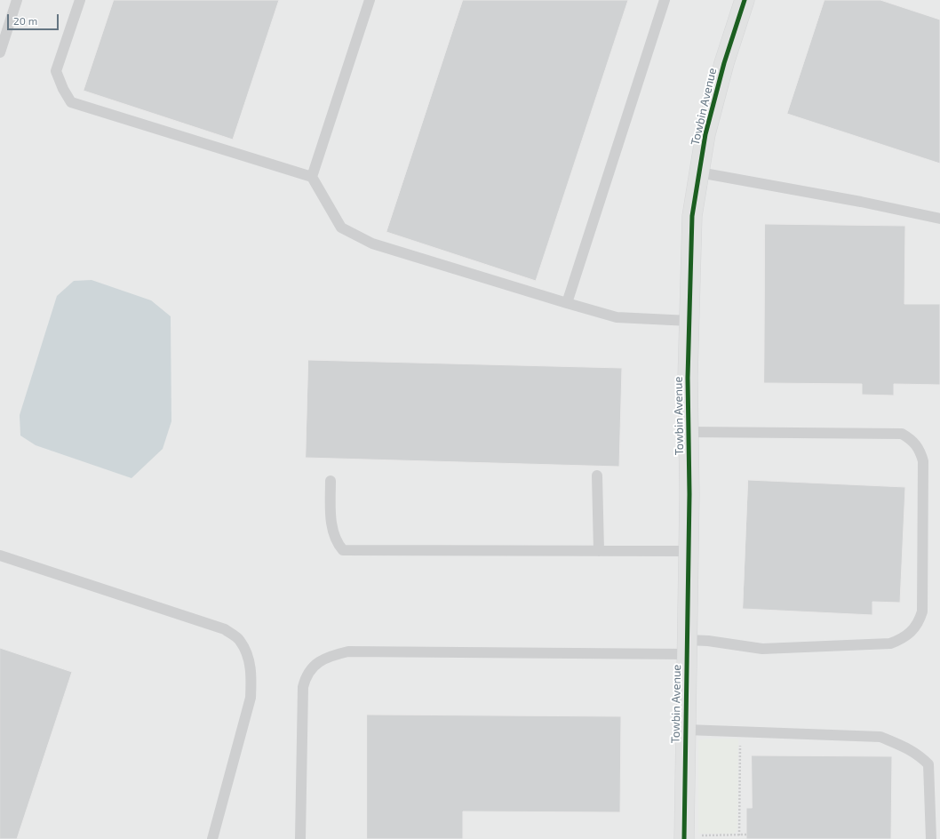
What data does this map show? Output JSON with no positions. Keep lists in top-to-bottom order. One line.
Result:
{"streets":{"street":["Towbin Avenue"]},"scale_bar":"20 m"}
